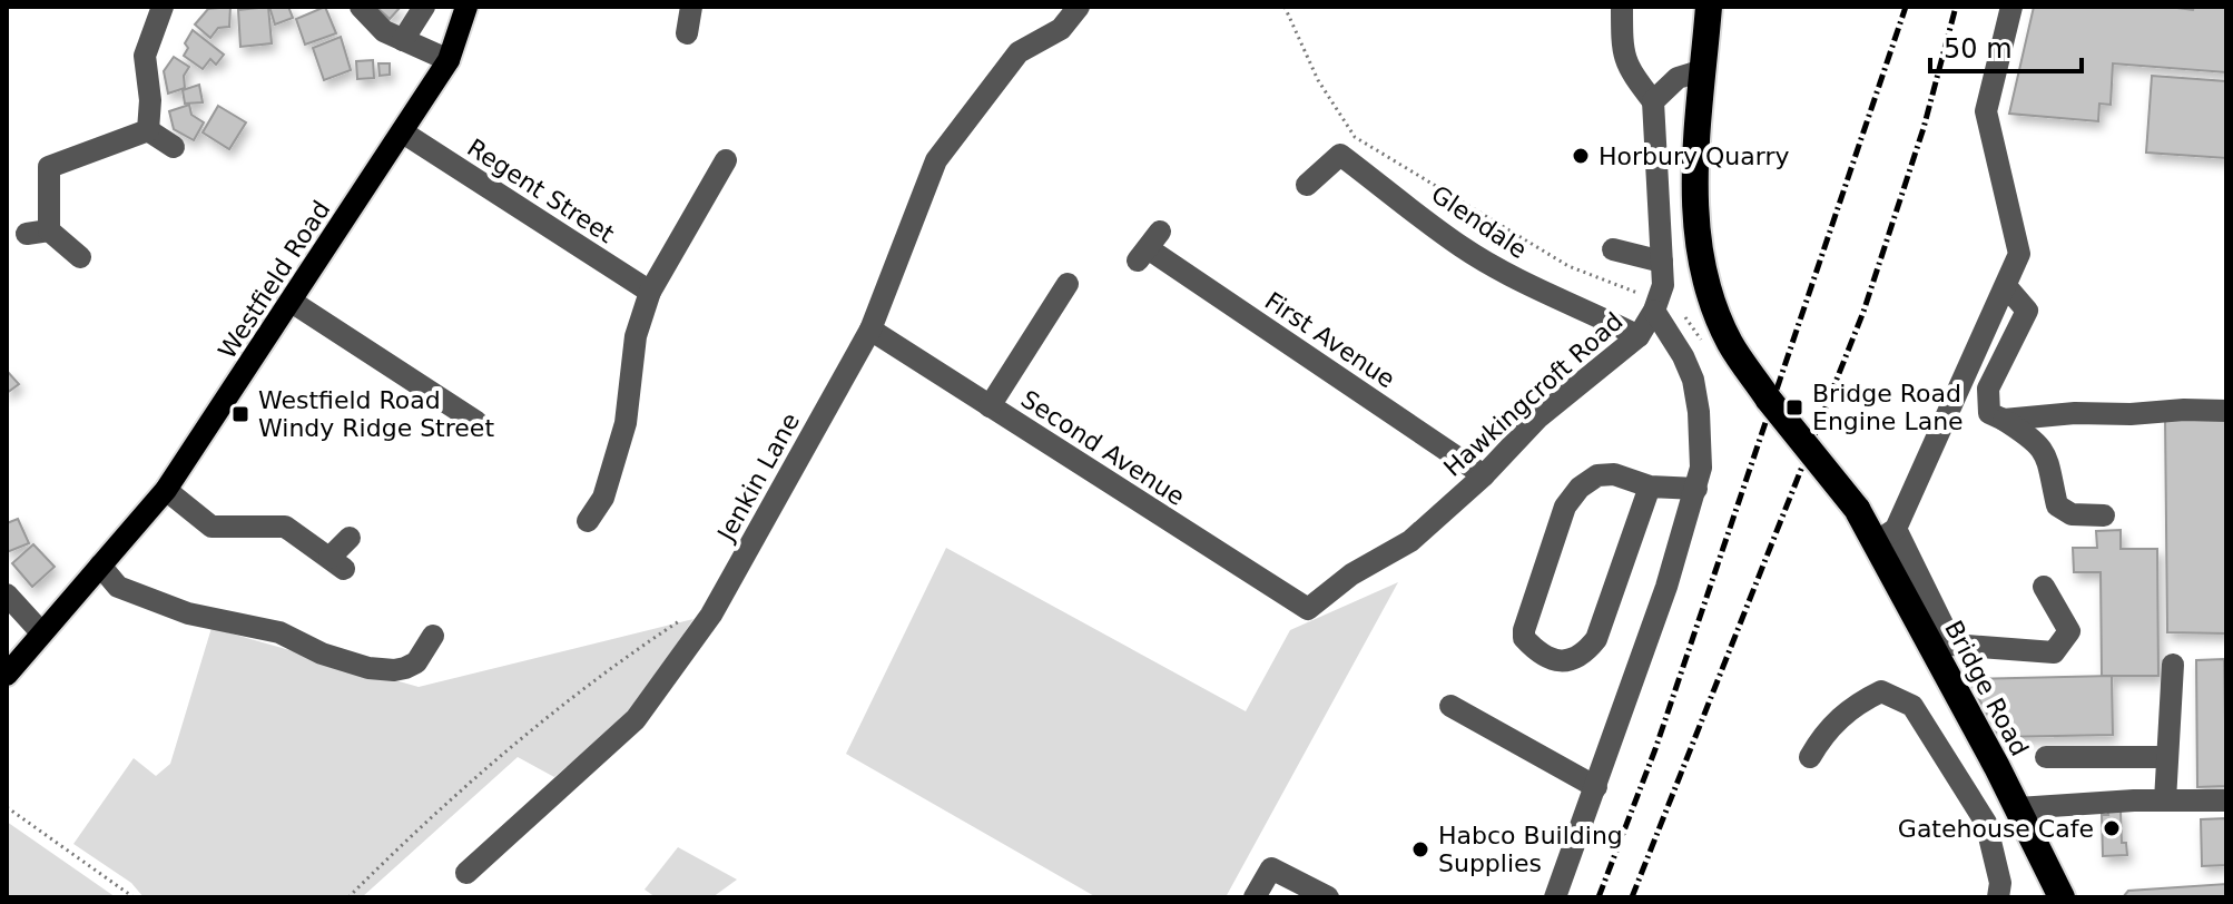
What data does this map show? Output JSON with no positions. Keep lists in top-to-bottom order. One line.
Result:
{"streets":{"highway":["Bridge Road"],"main road":["Westfield Road"],"street":["Regent Street","Glendale","First Avenue","Hawkingcroft Road","Second Avenue","Jenkin Lane"]},"crossings":[["Regent Street","Westfield Road"],["Glendale","Hawkingcroft Road"],["First Avenue","Hawkingcroft Road"],["Hawkingcroft Road","Second Avenue"],["Second Avenue","Jenkin Lane"]],"places":{"other":["Horbury Quarry","Gatehouse Cafe","Habco Building Supplies"],"transit":["Bridge Road Engine Lane","Westfield Road Windy Ridge Street"]},"scale_bar":"50 m"}
